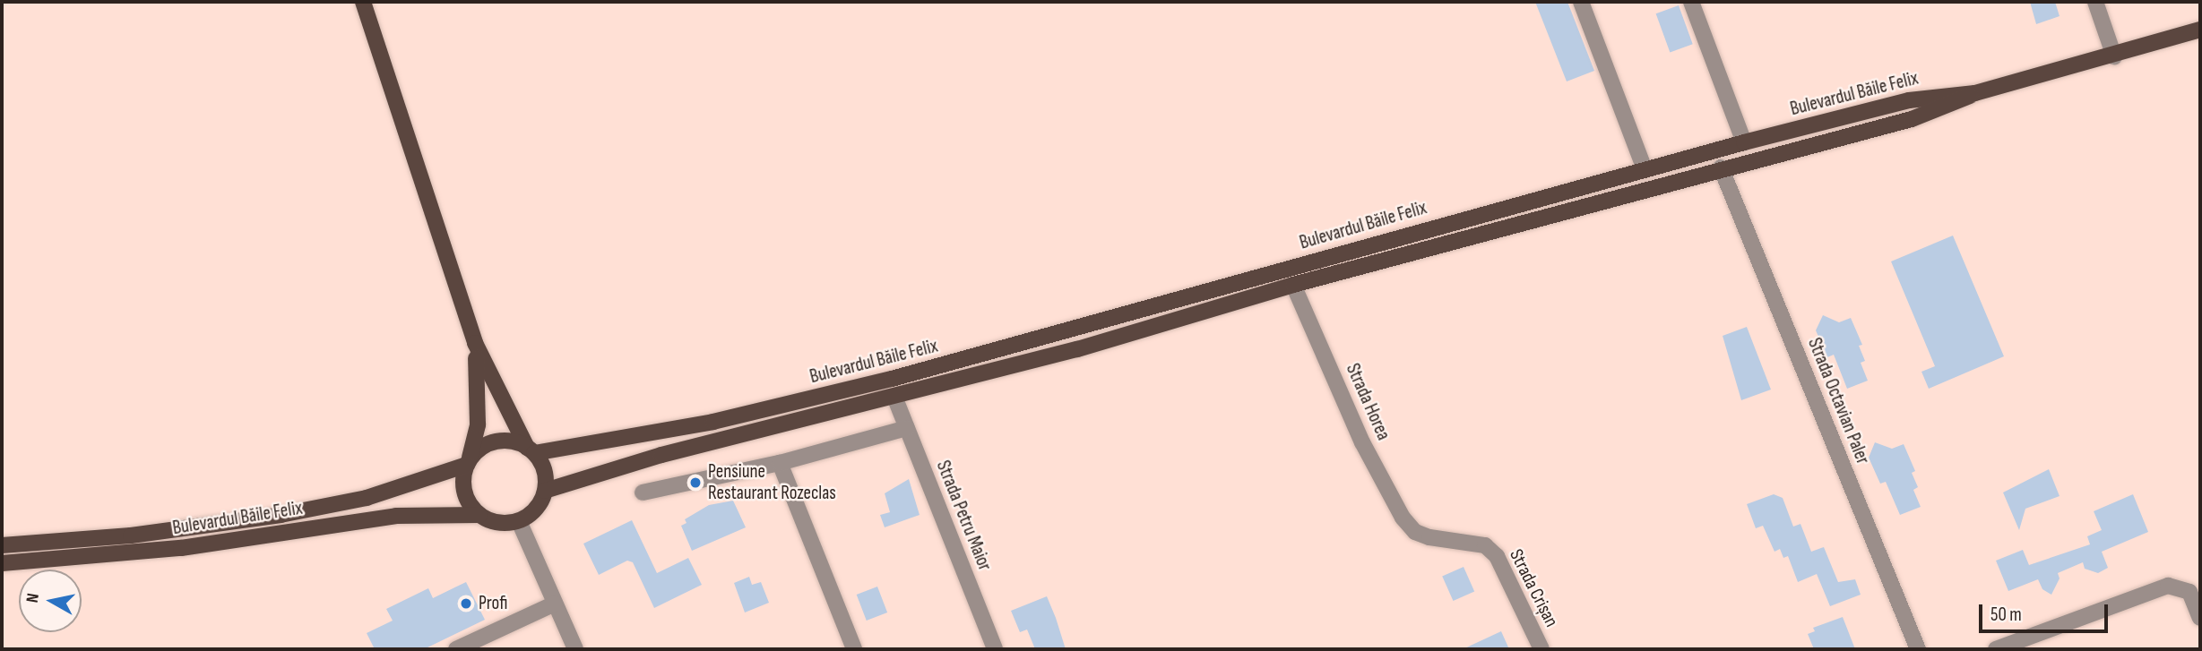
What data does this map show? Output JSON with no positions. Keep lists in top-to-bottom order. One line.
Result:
{"streets":{"main road":["Bulevardul Băile Felix"],"street":["Strada Octavian Paler","Strada Horea","Strada Petru Maior","Strada Crișan"]},"crossings":[["Bulevardul Băile Felix","Strada Octavian Paler"],["Bulevardul Băile Felix","Strada Horea"],["Bulevardul Băile Felix","Strada Petru Maior"],["Strada Horea","Strada Crișan"]],"places":["Pensiune Restaurant Rozeclas","Profi"],"scale_bar":"50 m","north":"left"}
